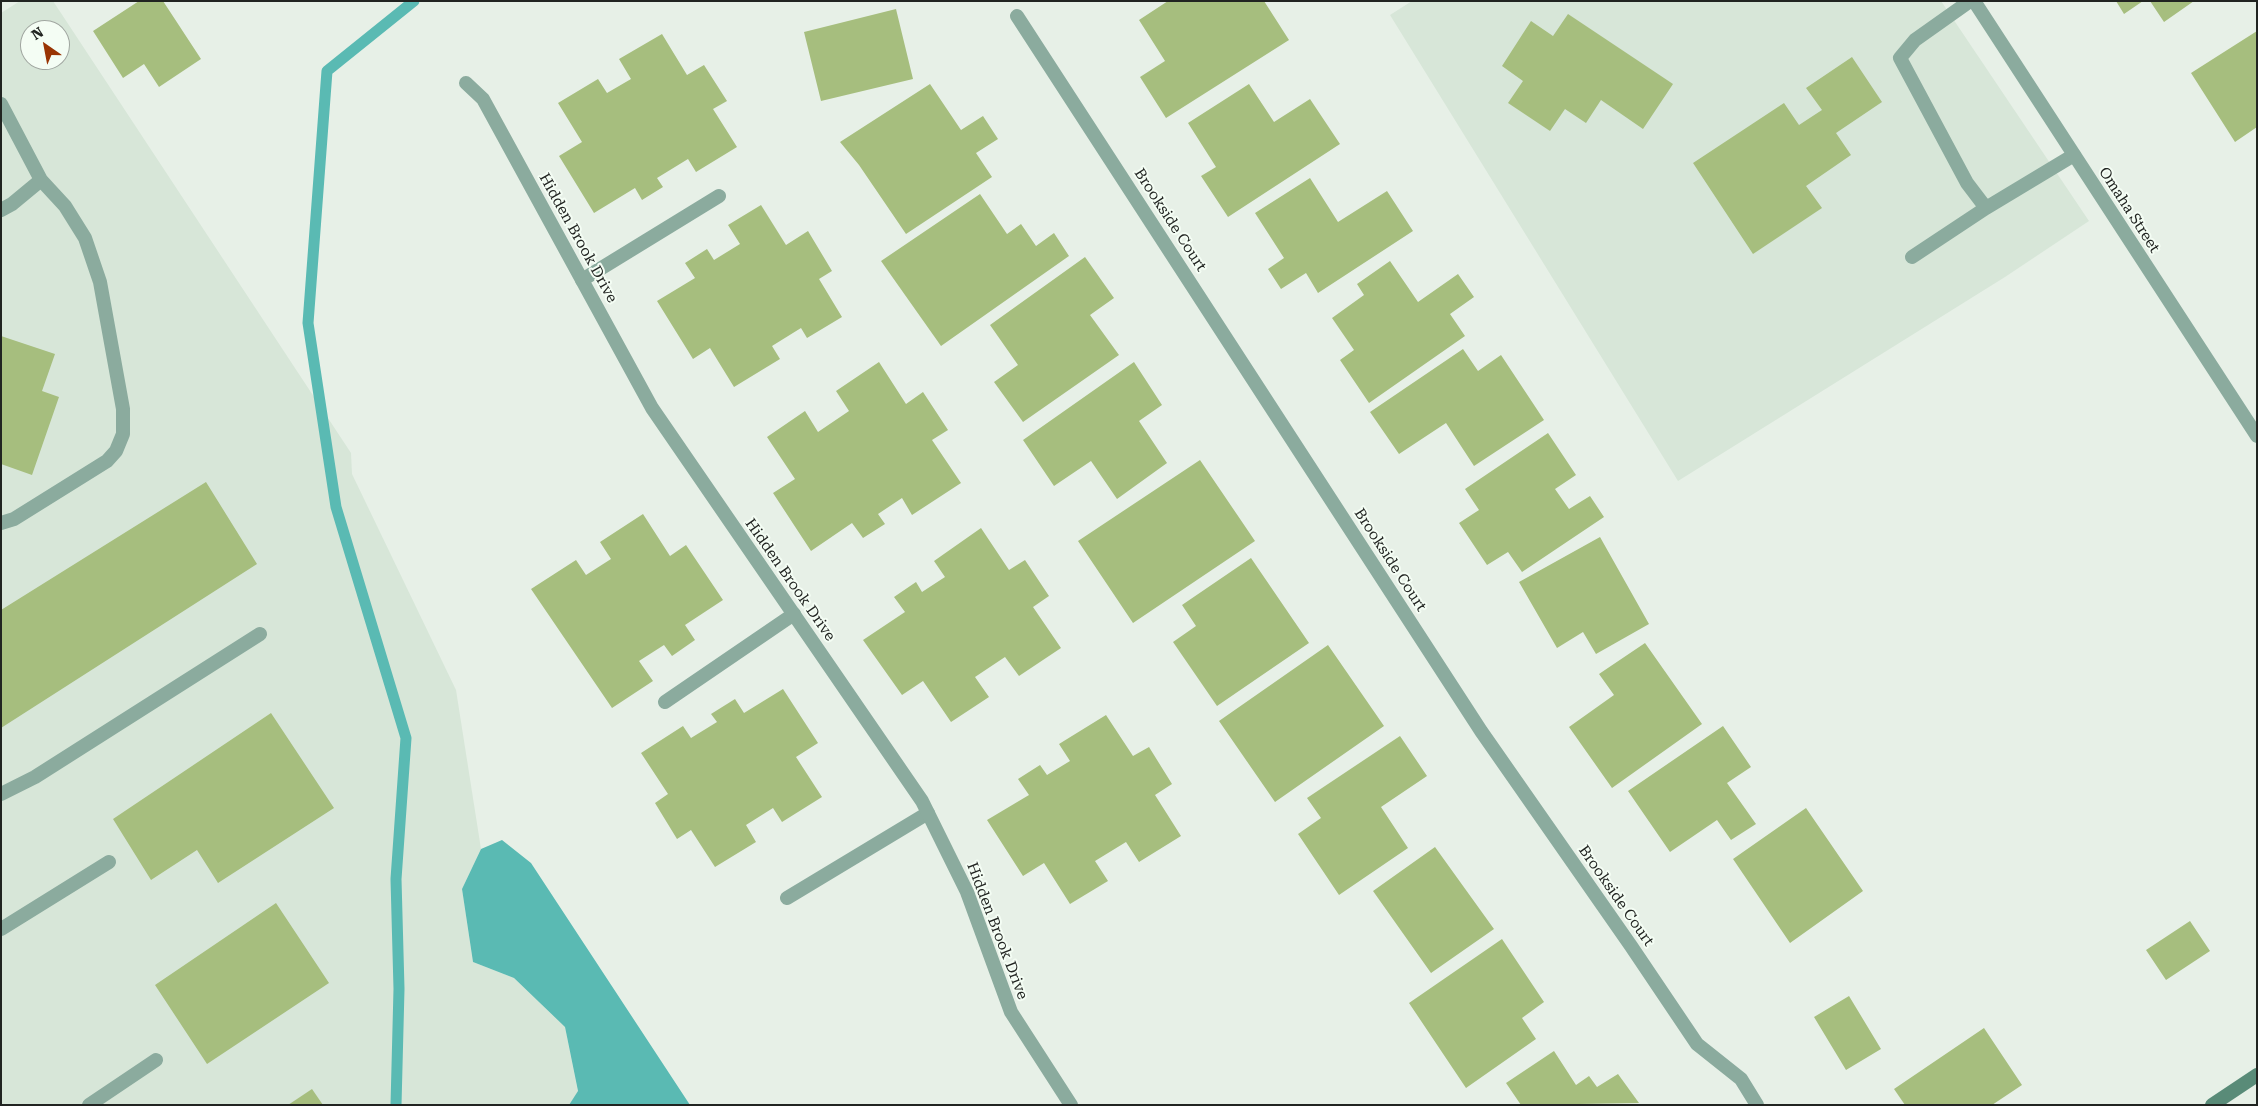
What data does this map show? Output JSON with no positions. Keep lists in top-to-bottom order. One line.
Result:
{"streets":{"street":["Omaha Street","Brookside Court","Hidden Brook Drive"]},"north":"top left"}
